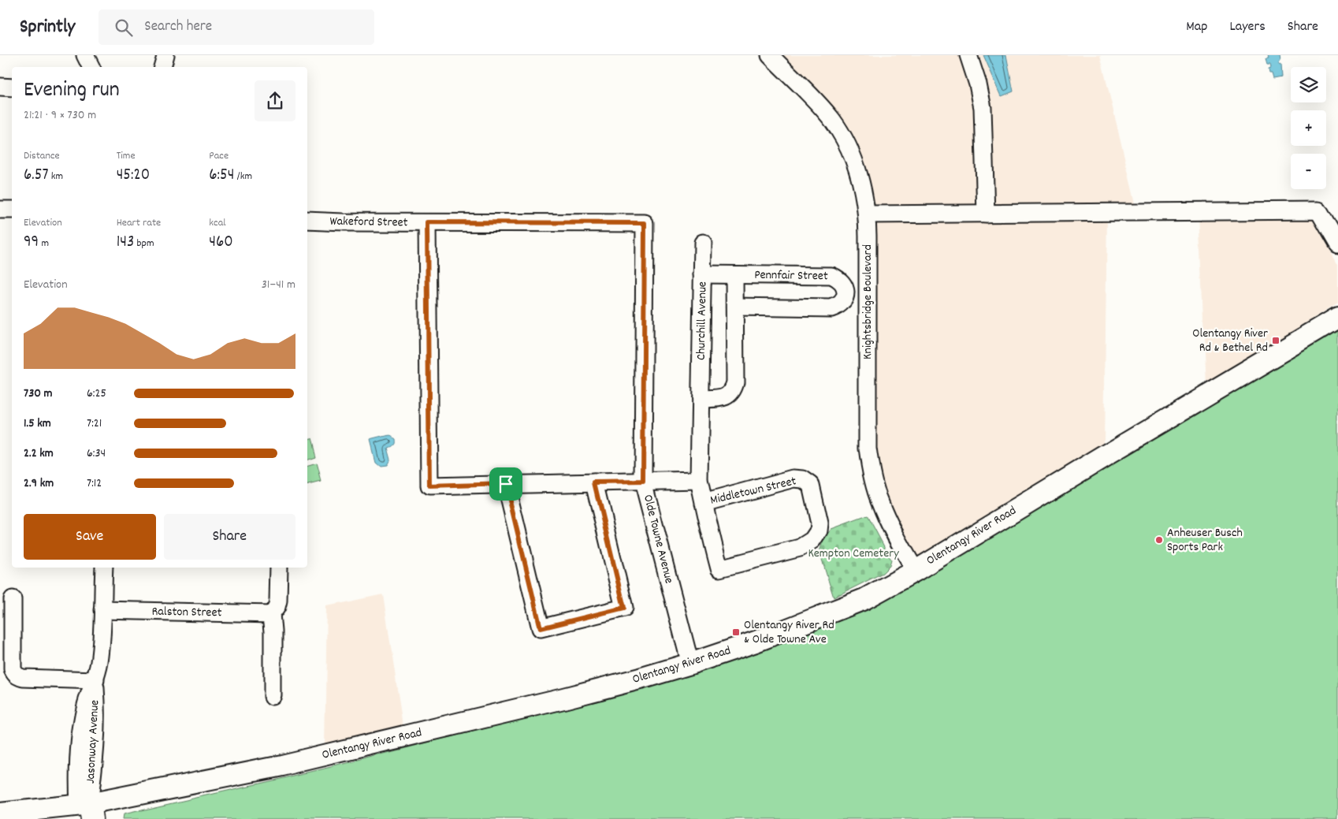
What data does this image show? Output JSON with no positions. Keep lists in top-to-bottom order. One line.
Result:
{"streets":{"main road":["Olentangy River Road"],"street":["Wakeford Street","Pennfair Street","Knightsbridge Boulevard","Churchill Avenue","Middletown Street","Olde Towne Avenue","Ralston Street","Jasonway Avenue"]},"crossings":[["Wakeford Street","Olde Towne Avenue"],["Pennfair Street","Churchill Avenue"],["Knightsbridge Boulevard","Olentangy River Road"],["Churchill Avenue","Middletown Street"],["Olentangy River Road","Olde Towne Avenue"],["Olentangy River Road","Jasonway Avenue"],["Ralston Street","Jasonway Avenue"]],"parks":["Kempton Cemetery"],"places":{"transit":["Olentangy River Rd & Bethel Rd","Olentangy River Rd & Olde Towne Ave"],"other":["Anheuser Busch Sports Park"]},"page":{"header":"Sprintly","search":"Search here","nav":["Map","Layers","Share"],"map_buttons":["+","−"],"heading":["Evening run","21:21 · 9 × 730 m"],"stats":[["Distance","6.57 km"],["Time","45:20"],["Pace","6:54 /km"],["Elevation","99 m"],["Heart rate","143 bpm"],["kcal","460"]],"chart":["Elevation","31–41 m"],"list":[{"name":"730 m","note":"6:25"},{"name":"1.5 km","note":"7:21"},{"name":"2.2 km","note":"6:34"},{"name":"2.9 km","note":"7:12"}],"buttons":["Save","Share"]}}
